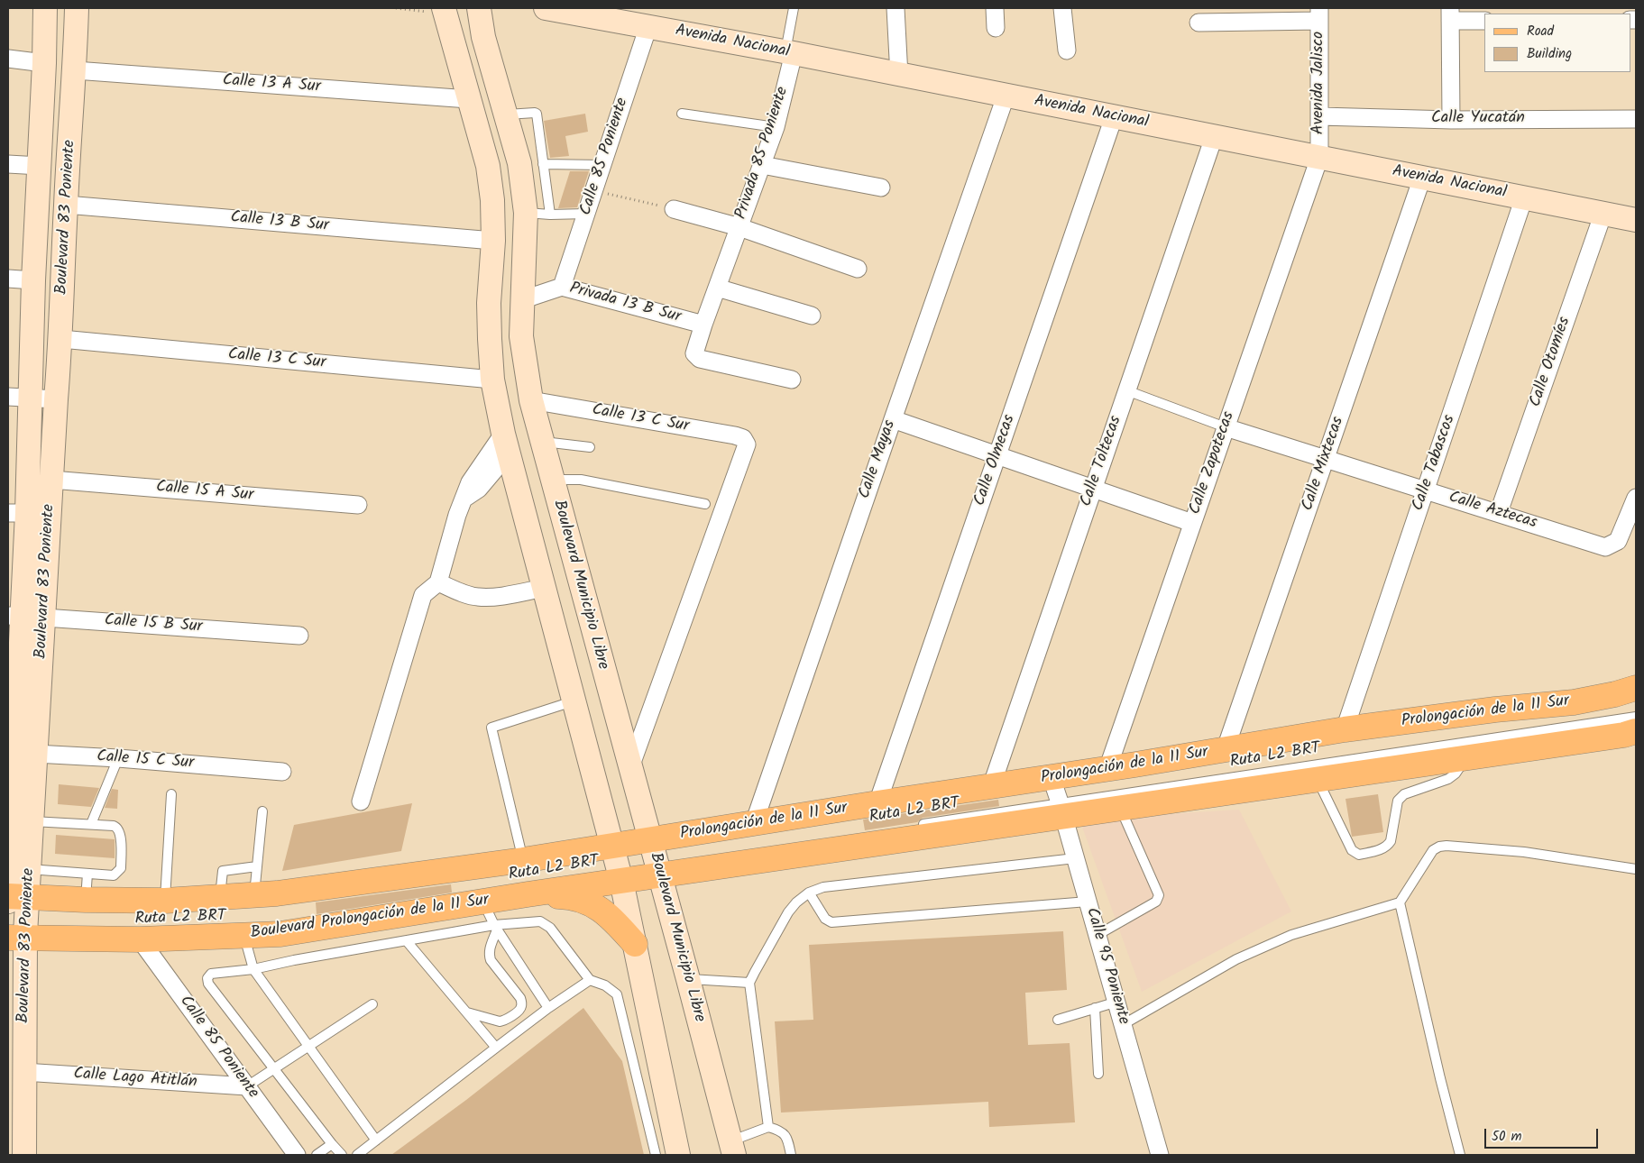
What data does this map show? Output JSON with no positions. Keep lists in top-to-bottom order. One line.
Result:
{"streets":{"main road":["Avenida Nacional","Boulevard 83 Poniente","Boulevard Municipio Libre","Prolongación de la 11 Sur","Boulevard Prolongación de la 11 Sur"],"street":["Avenida Jalisco","Calle 13 A Sur","Calle Yucatán","Privada 85 Poniente","Calle 85 Poniente","Calle 13 B Sur","Privada 13 B Sur","Calle 13 C Sur","Calle Otomíes","Calle Mayas","Calle Olmecas","Calle Toltecas","Calle Zapotecas","Calle Tabascos","Calle Mixtecas","Calle 15 A Sur","Calle Aztecas","Calle 15 B Sur","Calle 15 C Sur","Calle 95 Poniente","Calle Lago Atitlán"],"lane":["Ruta L2 BRT"]},"crossings":[["Avenida Nacional","Avenida Jalisco"],["Avenida Nacional","Privada 85 Poniente"],["Avenida Nacional","Calle 85 Poniente"],["Avenida Nacional","Calle Otomíes"],["Avenida Nacional","Calle Mayas"],["Avenida Nacional","Calle Olmecas"],["Avenida Nacional","Calle Toltecas"],["Avenida Nacional","Calle Zapotecas"],["Avenida Nacional","Calle Tabascos"],["Avenida Nacional","Calle Mixtecas"],["Avenida Jalisco","Calle Yucatán"],["Avenida Jalisco","Calle Zapotecas"],["Calle 13 A Sur","Boulevard 83 Poniente"],["Privada 85 Poniente","Privada 13 B Sur"],["Calle 85 Poniente","Privada 13 B Sur"],["Calle 85 Poniente","Boulevard Prolongación de la 11 Sur"],["Calle 85 Poniente","Calle Lago Atitlán"],["Boulevard 83 Poniente","Calle 13 B Sur"],["Boulevard 83 Poniente","Calle 13 C Sur"],["Boulevard 83 Poniente","Calle 15 A Sur"],["Boulevard 83 Poniente","Calle 15 B Sur"],["Boulevard 83 Poniente","Ruta L2 BRT"],["Boulevard 83 Poniente","Calle 15 C Sur"],["Boulevard 83 Poniente","Boulevard Prolongación de la 11 Sur"],["Boulevard 83 Poniente","Calle Lago Atitlán"],["Privada 13 B Sur","Boulevard Municipio Libre"],["Calle 13 C Sur","Boulevard Municipio Libre"],["Calle Otomíes","Calle Aztecas"],["Calle Mayas","Prolongación de la 11 Sur"],["Calle Olmecas","Prolongación de la 11 Sur"],["Calle Toltecas","Prolongación de la 11 Sur"],["Calle Zapotecas","Calle Aztecas"],["Calle Zapotecas","Prolongación de la 11 Sur"],["Calle Tabascos","Calle Aztecas"],["Calle Tabascos","Prolongación de la 11 Sur"],["Calle Mixtecas","Calle Aztecas"],["Calle Mixtecas","Prolongación de la 11 Sur"],["Boulevard Municipio Libre","Prolongación de la 11 Sur"],["Prolongación de la 11 Sur","Ruta L2 BRT"],["Prolongación de la 11 Sur","Boulevard Prolongación de la 11 Sur"],["Prolongación de la 11 Sur","Calle 95 Poniente"],["Ruta L2 BRT","Boulevard Prolongación de la 11 Sur"],["Ruta L2 BRT","Calle 95 Poniente"]],"legend":["Road","Building"],"scale_bar":"50 m"}
